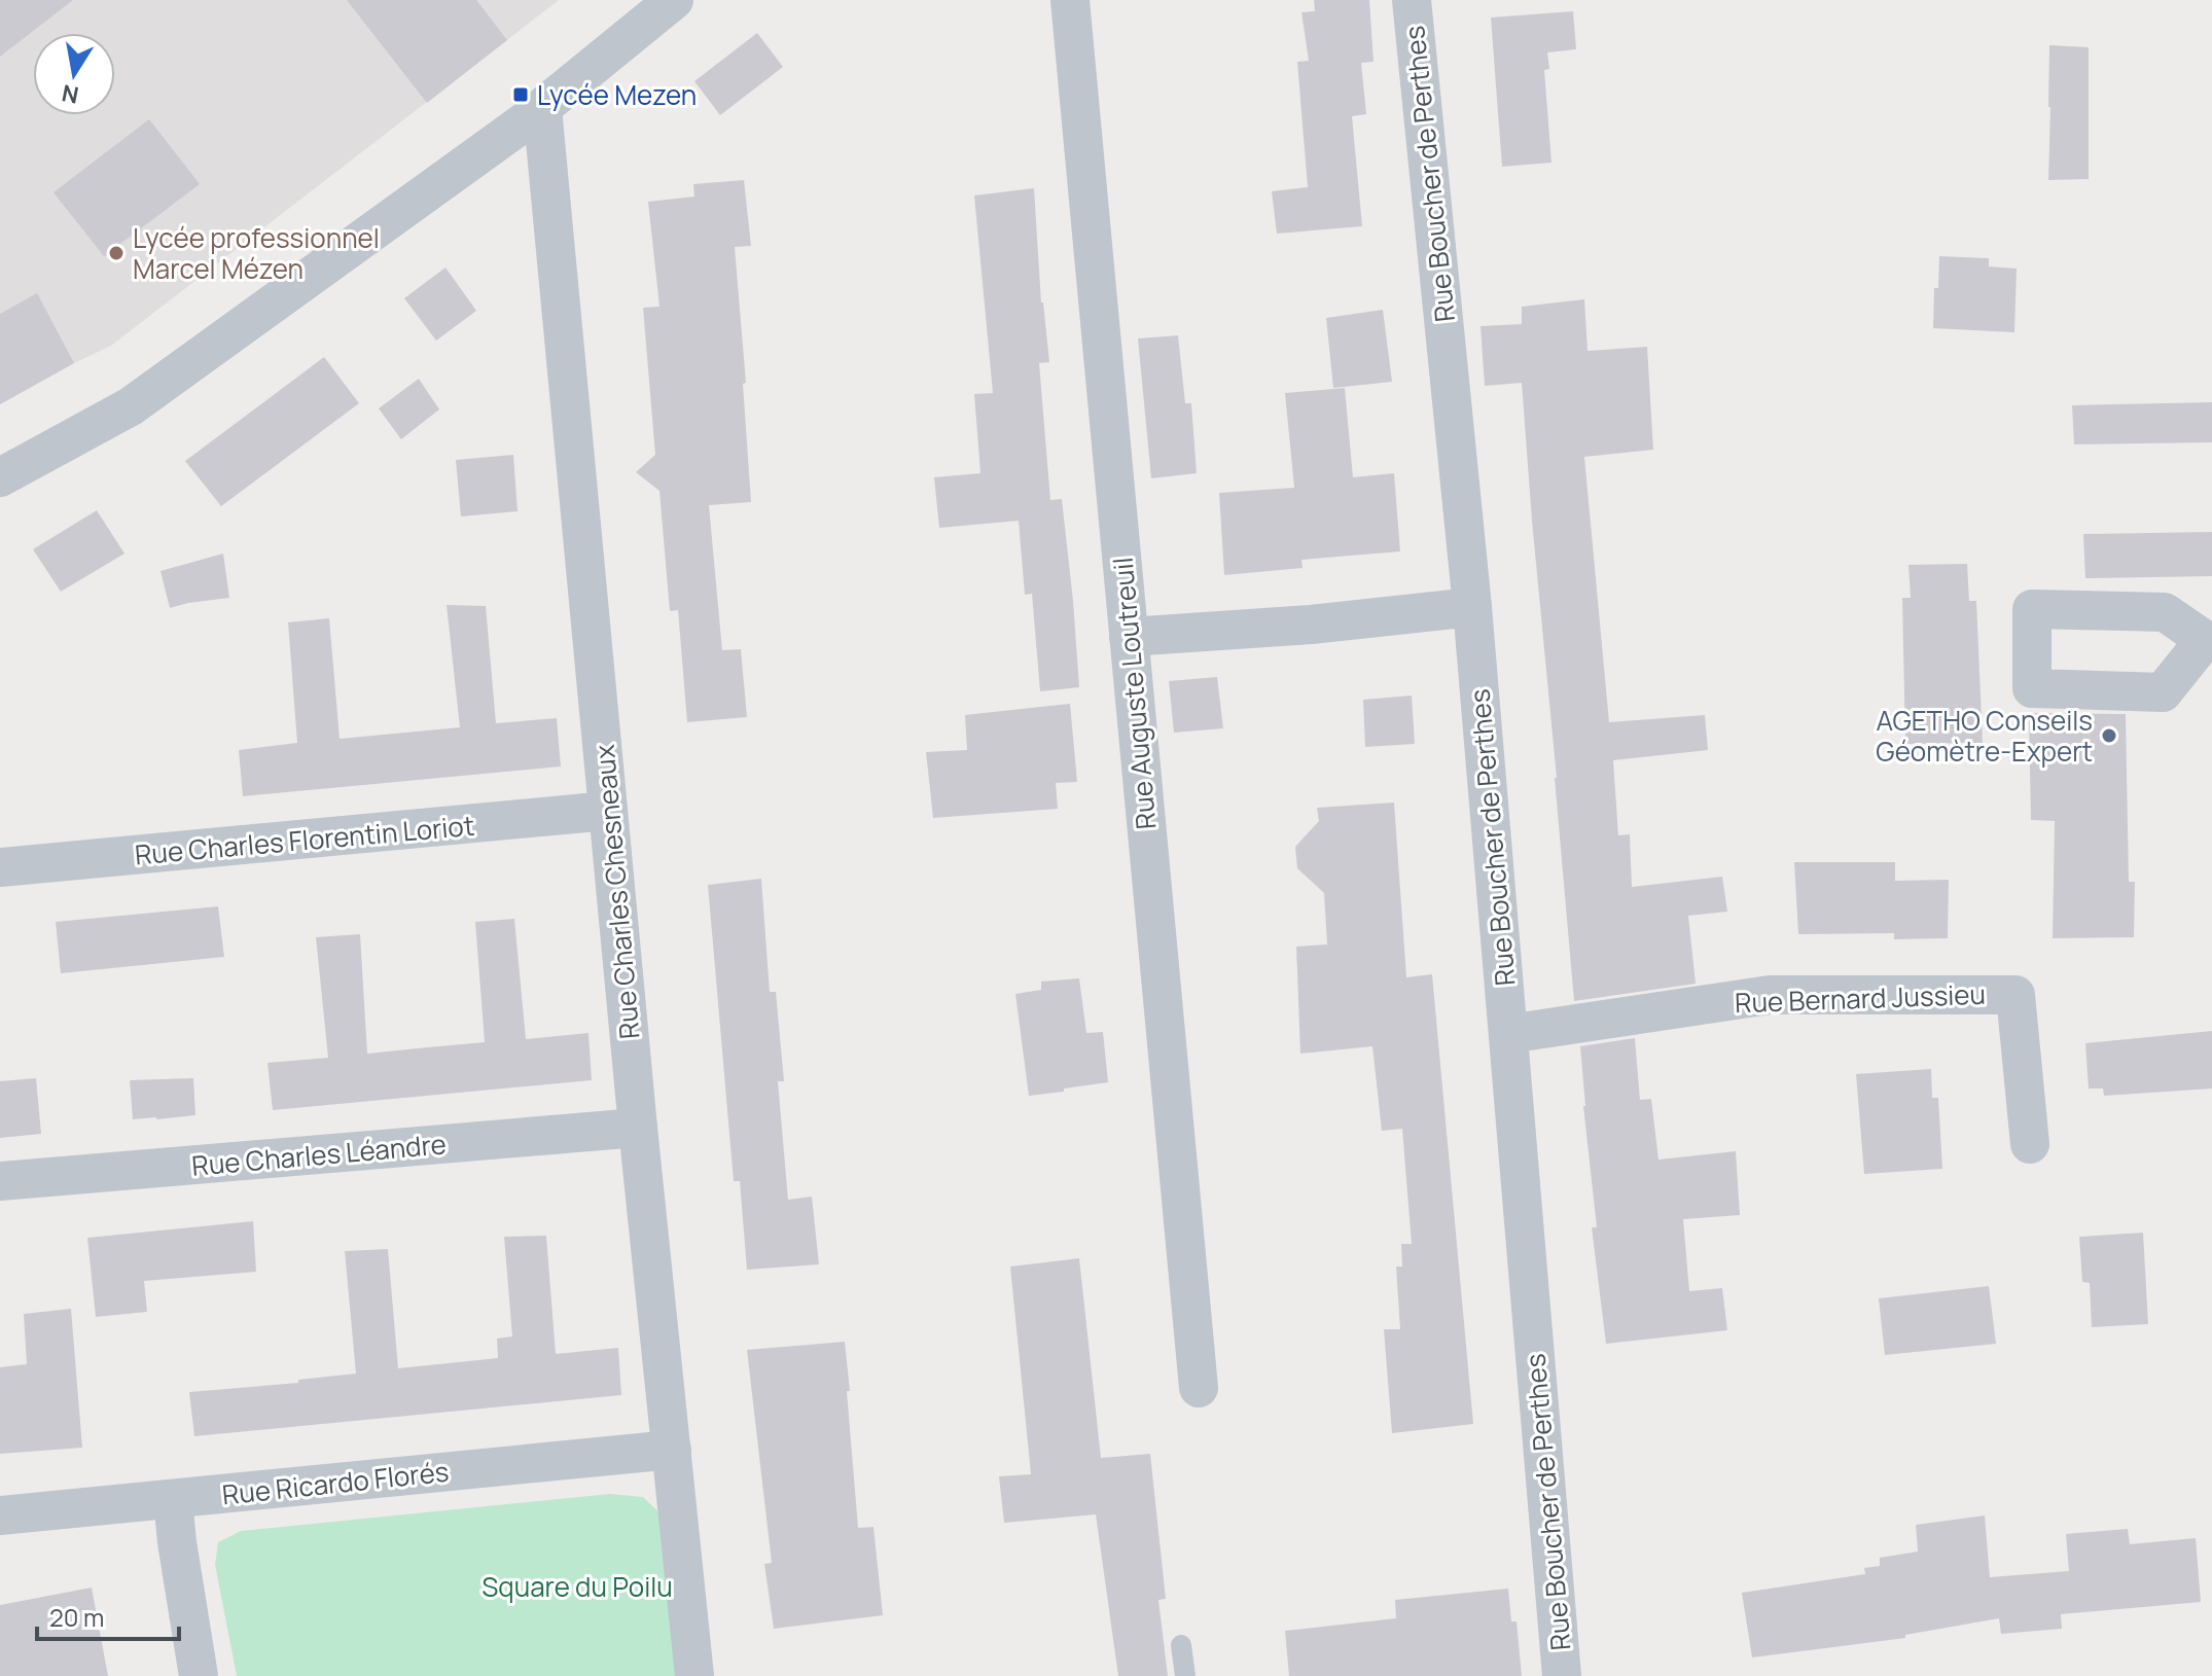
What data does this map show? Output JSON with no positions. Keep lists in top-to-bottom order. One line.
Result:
{"streets":{"street":["Rue Boucher de Perthes","Rue Auguste Loutreuil","Rue Charles Florentin Loriot","Rue Charles Chesneaux","Rue Bernard Jussieu","Rue Charles Léandre","Rue Ricardo Florés"]},"crossings":[["Rue Boucher de Perthes","Rue Bernard Jussieu"],["Rue Charles Florentin Loriot","Rue Charles Chesneaux"],["Rue Charles Chesneaux","Rue Charles Léandre"],["Rue Charles Chesneaux","Rue Ricardo Florés"]],"parks":["Square du Poilu"],"places":{"transit":["Lycée Mezen"],"other":["Lycée professionnel Marcel Mézen","AGETHO Conseils Géomètre-Expert"]},"scale_bar":"20 m","north":"bottom"}
